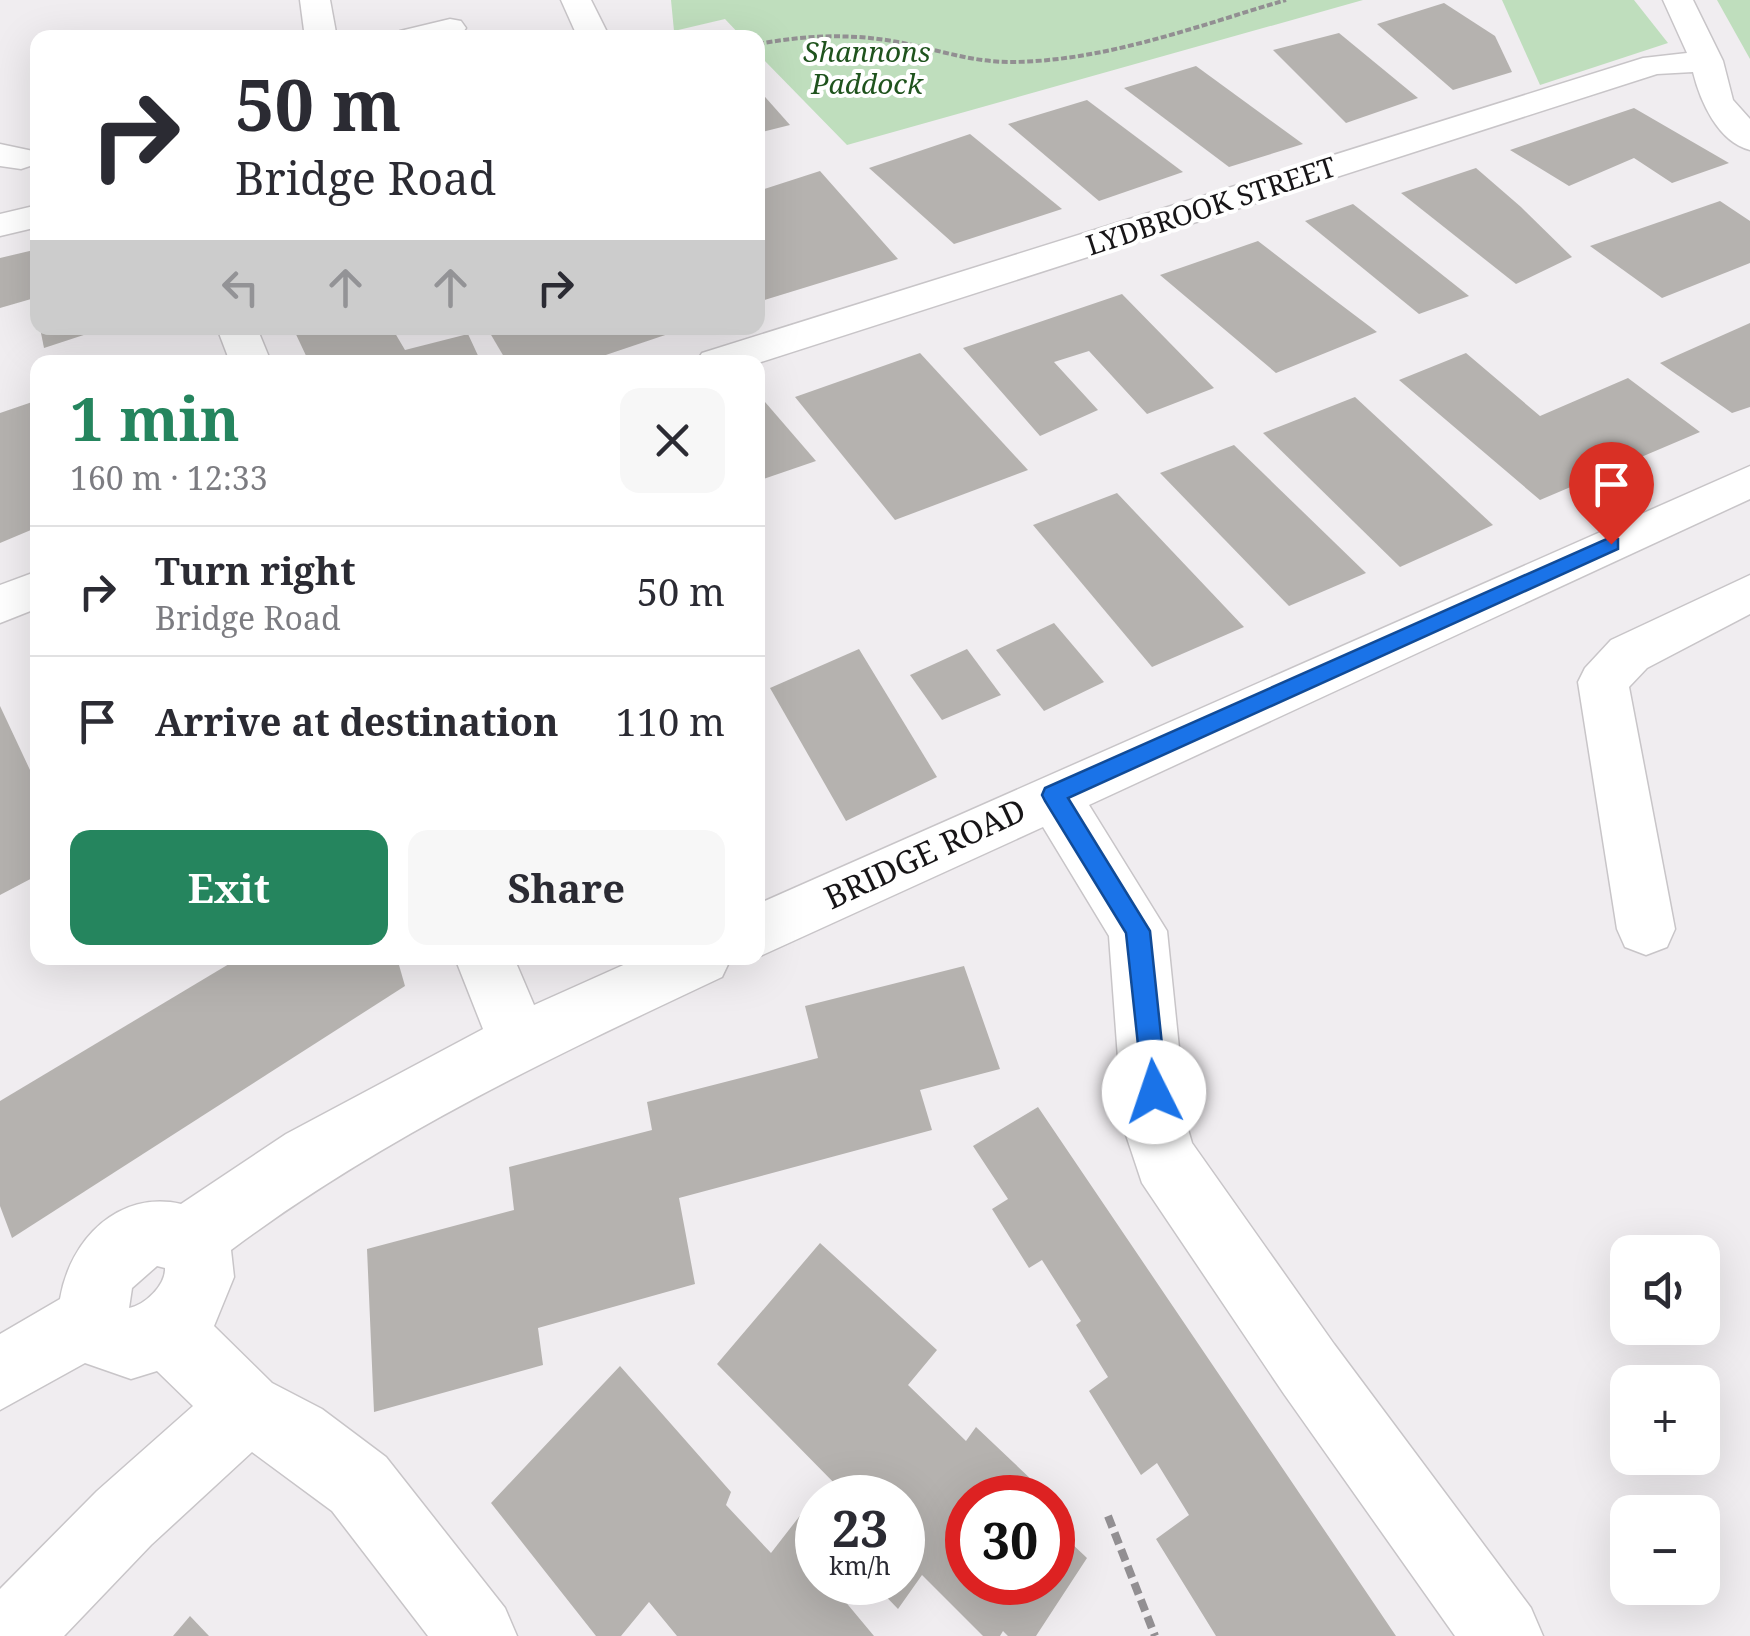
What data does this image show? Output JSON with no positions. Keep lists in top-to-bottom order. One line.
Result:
{"streets":{"street":["LYDBROOK STREET","BRIDGE ROAD"]},"parks":["Shannons Paddock"],"page":{"turn":["50 m","Bridge Road"],"heading":["1 min","160 m · 12:33"],"list":[{"name":"Turn right","note":"Bridge Road","value":"50 m"},{"name":"Arrive at destination","value":"110 m"}],"buttons":["Exit","Share"],"map_buttons":["+","−"],"speed":"23 km/h","limit":"30"}}
